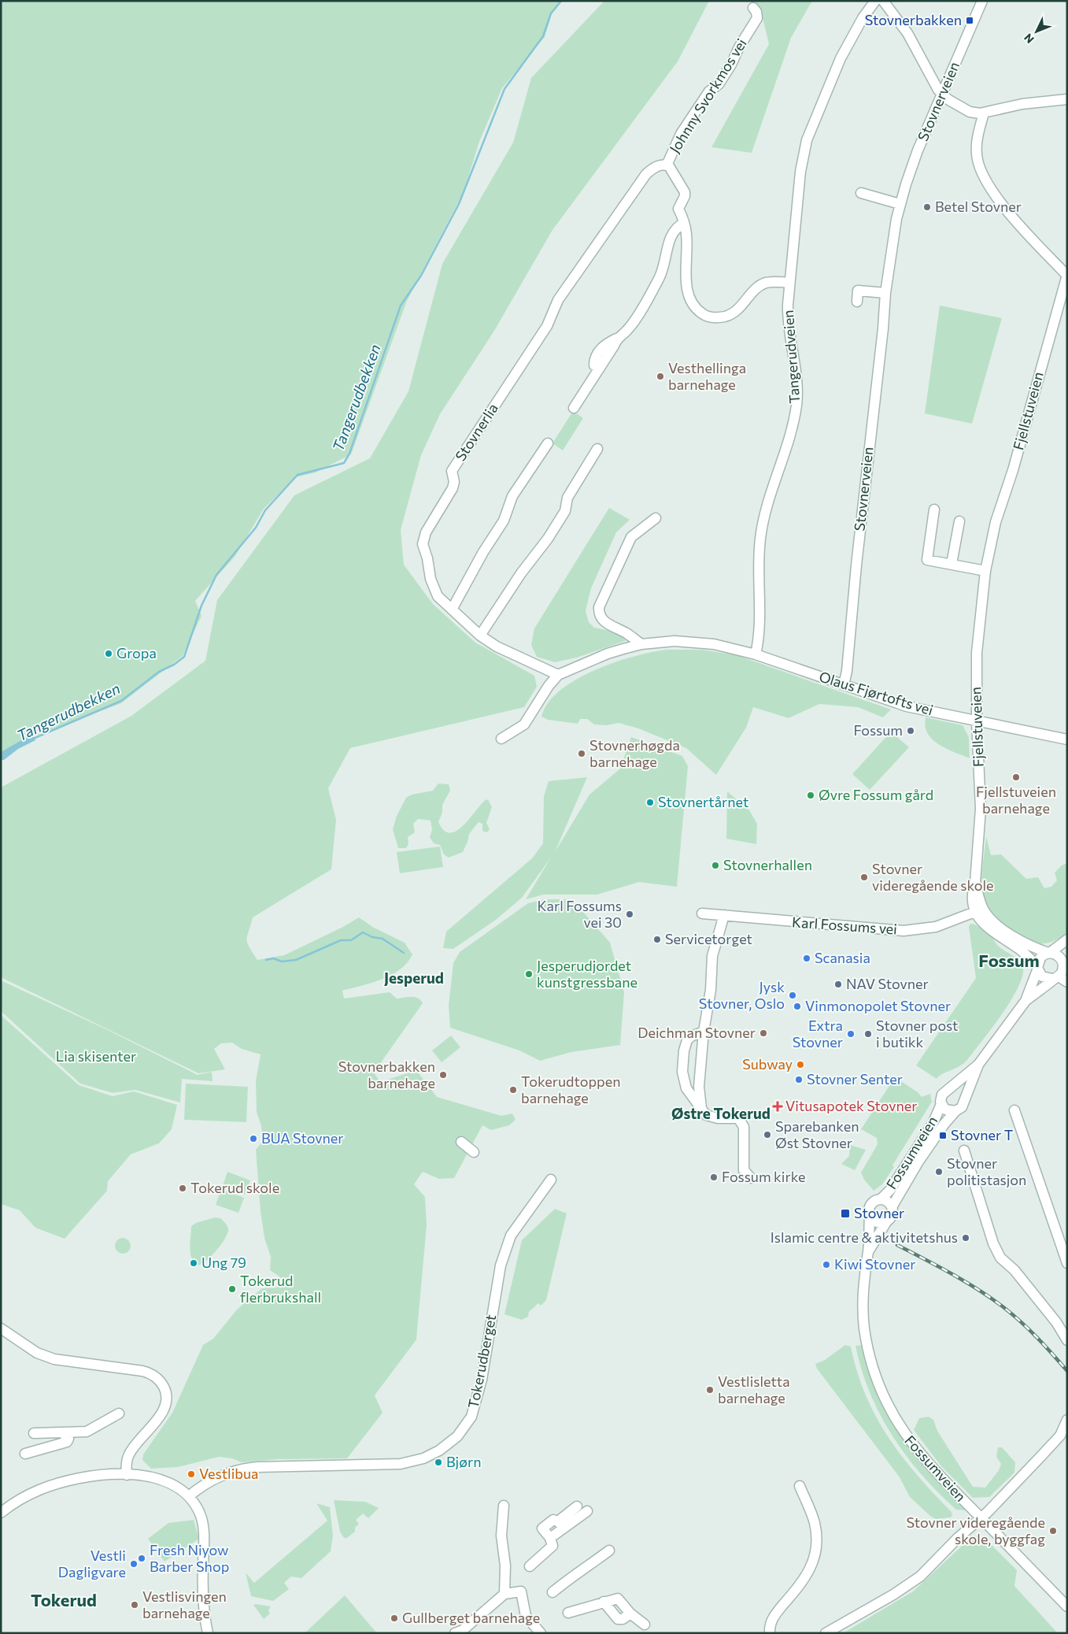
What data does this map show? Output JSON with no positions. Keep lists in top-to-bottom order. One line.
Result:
{"streets":{"street":["Johnny Svorkmos vei","Stovnerveien","Tangerudveien","Fjellstuveien","Stovnerlia","Olaus Fjørtofts vei","Karl Fossums vei","Fossumveien","Tokerudberget"]},"crossings":[["Johnny Svorkmos vei","Tangerudveien"],["Johnny Svorkmos vei","Stovnerlia"],["Stovnerveien","Olaus Fjørtofts vei"],["Tangerudveien","Olaus Fjørtofts vei"],["Fjellstuveien","Olaus Fjørtofts vei"],["Fjellstuveien","Karl Fossums vei"],["Stovnerlia","Olaus Fjørtofts vei"]],"districts":["Fossum","Jesperud","Østre Tokerud","Tokerud"],"water":["Tangerudbekken"],"parks":["Lia skisenter"],"places":{"transit":["Stovnerbakken","Stovner T","Stovner"],"other":["Betel Stovner","Vesthellinga barnehage","Gropa","Fossum","Stovnerhøgda barnehage","Fjellstuveien barnehage","Øvre Fossum gård","Stovnertårnet","Stovnerhallen","Stovner videregående skole","Karl Fossums vei 30","Servicetorget","Scanasia","Jesperudjordet kunstgressbane","NAV Stovner","Jysk Stovner, Oslo","Vinmonopolet Stovner","Deichman Stovner","Extra Stovner","Stovner post i butikk","Subway","Stovnerbakken barnehage","Stovner Senter","Tokerudtoppen barnehage","Sparebanken Øst Stovner","BUA Stovner","Stovner politistasjon","Fossum kirke","Tokerud skole","Islamic centre & aktivitetshus","Ung 79","Kiwi Stovner","Tokerud flerbrukshall","Vestlisletta barnehage","Bjørn","Vestlibua","Stovner videregående skole, byggfag","Fresh Niyow Barber Shop","Vestli Dagligvare","Vestlisvingen barnehage","Gullberget barnehage"],"health":["Vitusapotek Stovner"]},"north":"bottom left"}
